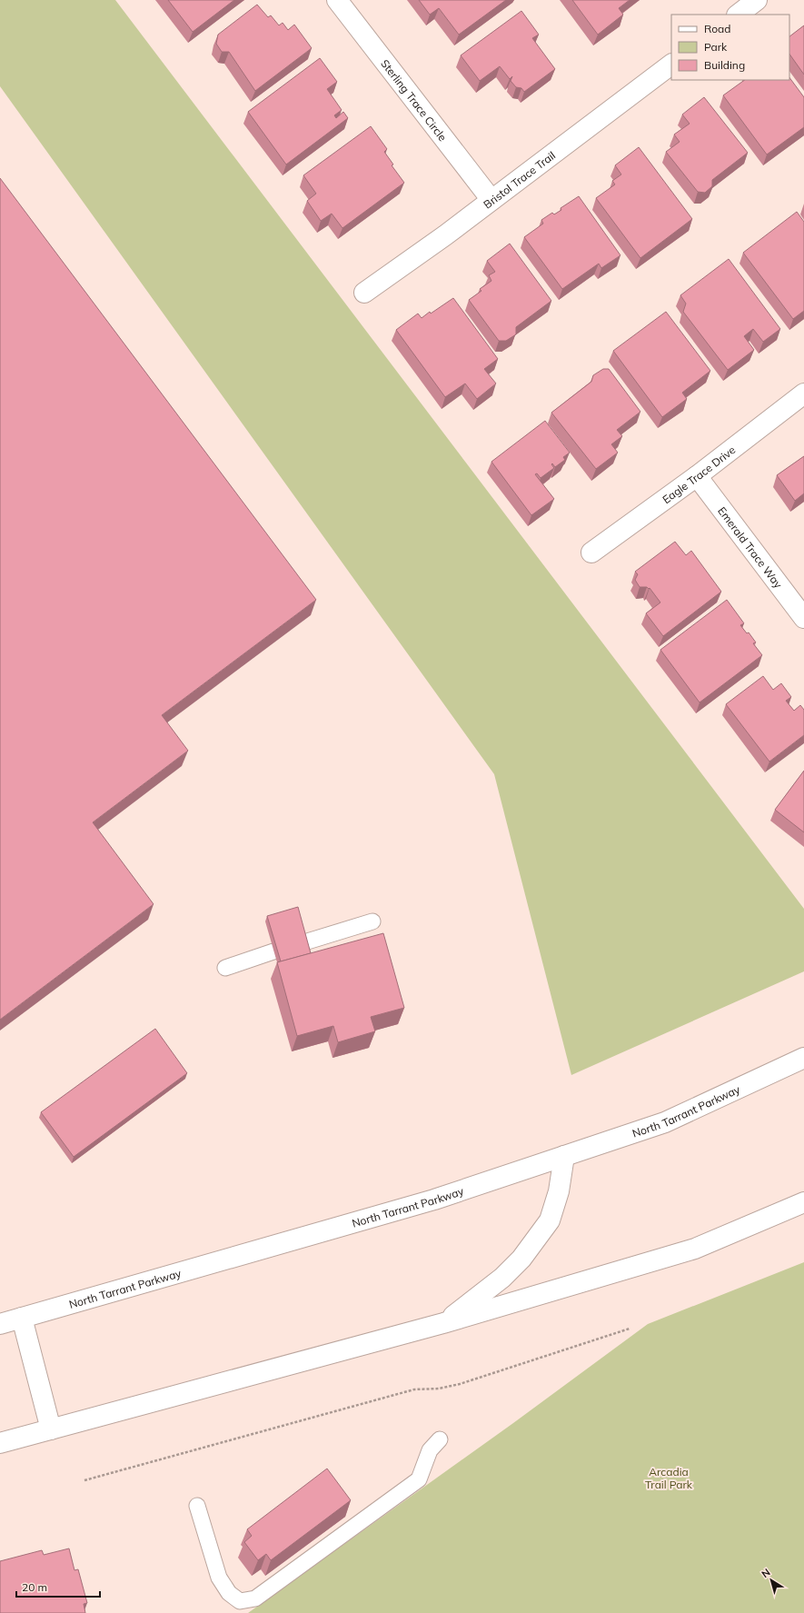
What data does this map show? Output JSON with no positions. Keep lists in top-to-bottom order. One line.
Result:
{"streets":{"main road":["Sterling Trace Circle","Bristol Trace Trail","Eagle Trace Drive","Emerald Trace Way","North Tarrant Parkway"]},"crossings":[["Sterling Trace Circle","Bristol Trace Trail"],["Eagle Trace Drive","Emerald Trace Way"]],"parks":["Arcadia Trail Park"],"legend":["Road","Park","Building"],"scale_bar":"20 m","north":"top left"}
